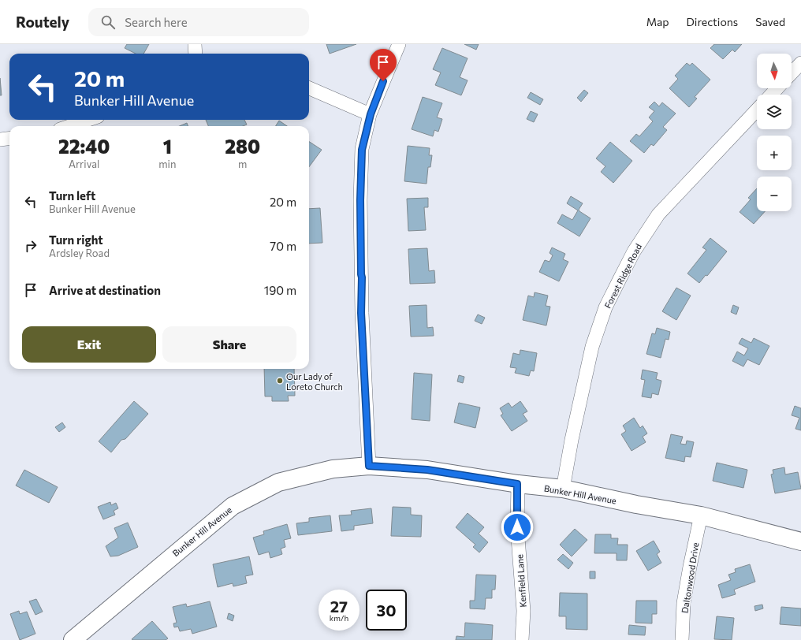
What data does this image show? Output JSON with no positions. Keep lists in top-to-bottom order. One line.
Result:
{"streets":{"main road":["Bunker Hill Avenue"],"street":["Forest Ridge Road","Daltonwood Drive","Kenfield Lane"]},"crossings":[["Forest Ridge Road","Bunker Hill Avenue"],["Bunker Hill Avenue","Daltonwood Drive"],["Bunker Hill Avenue","Kenfield Lane"]],"places":["Our Lady of Loreto Church"],"north":"bottom","page":{"header":"Routely","search":"Search here","nav":["Map","Directions","Saved"],"map_buttons":["+","−"],"turn":["20 m","Bunker Hill Avenue"],"eta":["22:40","Arrival","1","min","280","m"],"list":[{"name":"Turn left","note":"Bunker Hill Avenue","value":"20 m"},{"name":"Turn right","note":"Ardsley Road","value":"70 m"},{"name":"Arrive at destination","value":"190 m"}],"buttons":["Exit","Share"],"speed":"27 km/h","limit":"30"}}
